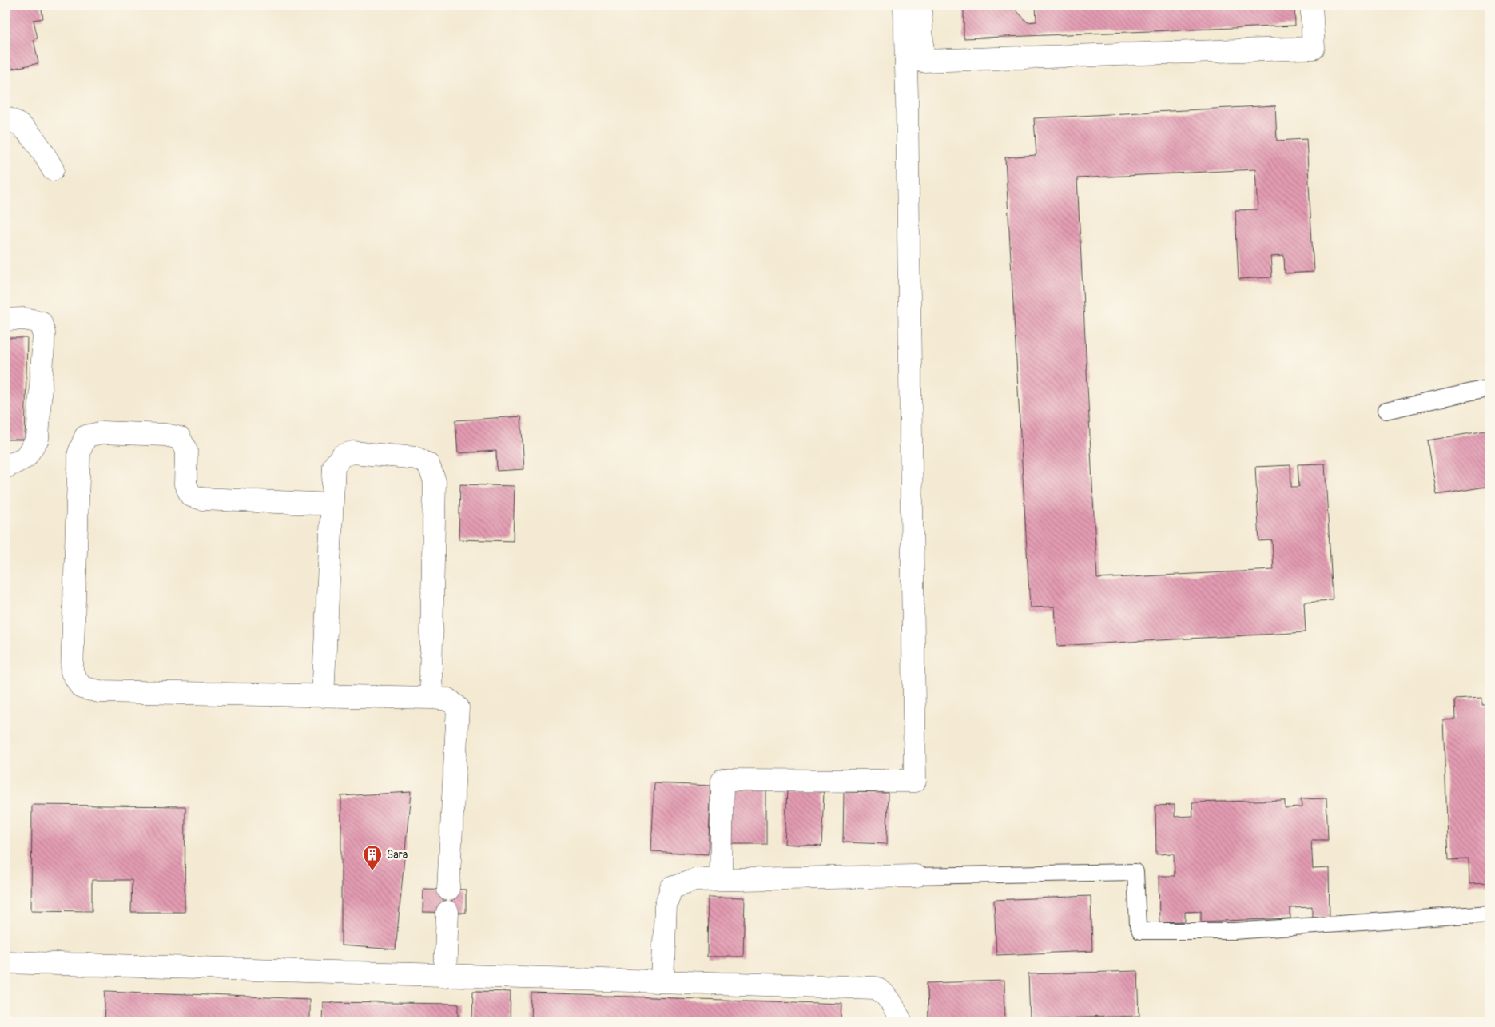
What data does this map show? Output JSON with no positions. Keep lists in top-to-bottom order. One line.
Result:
{"places":{"building":["Sara"]}}
